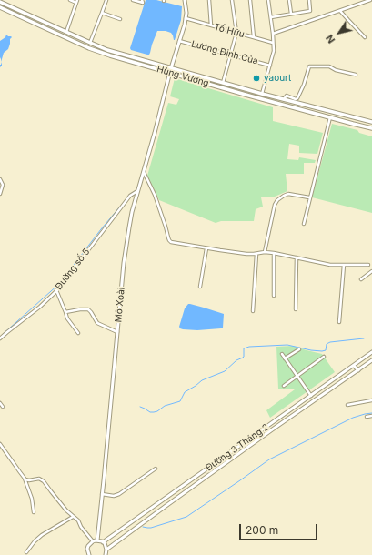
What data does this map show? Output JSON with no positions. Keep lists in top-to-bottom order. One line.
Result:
{"streets":{"main road":["Hùng Vương","Mô Xoài","Đường 3 Tháng 2"],"street":["Tố Hữu","Lương Định Của","Đường số 5"]},"crossings":[["Tố Hữu","Mô Xoài"],["Lương Định Của","Mô Xoài"],["Hùng Vương","Mô Xoài"],["Đường số 5","Mô Xoài"]],"places":["yaourt"],"scale_bar":"200 m","north":"bottom left"}
